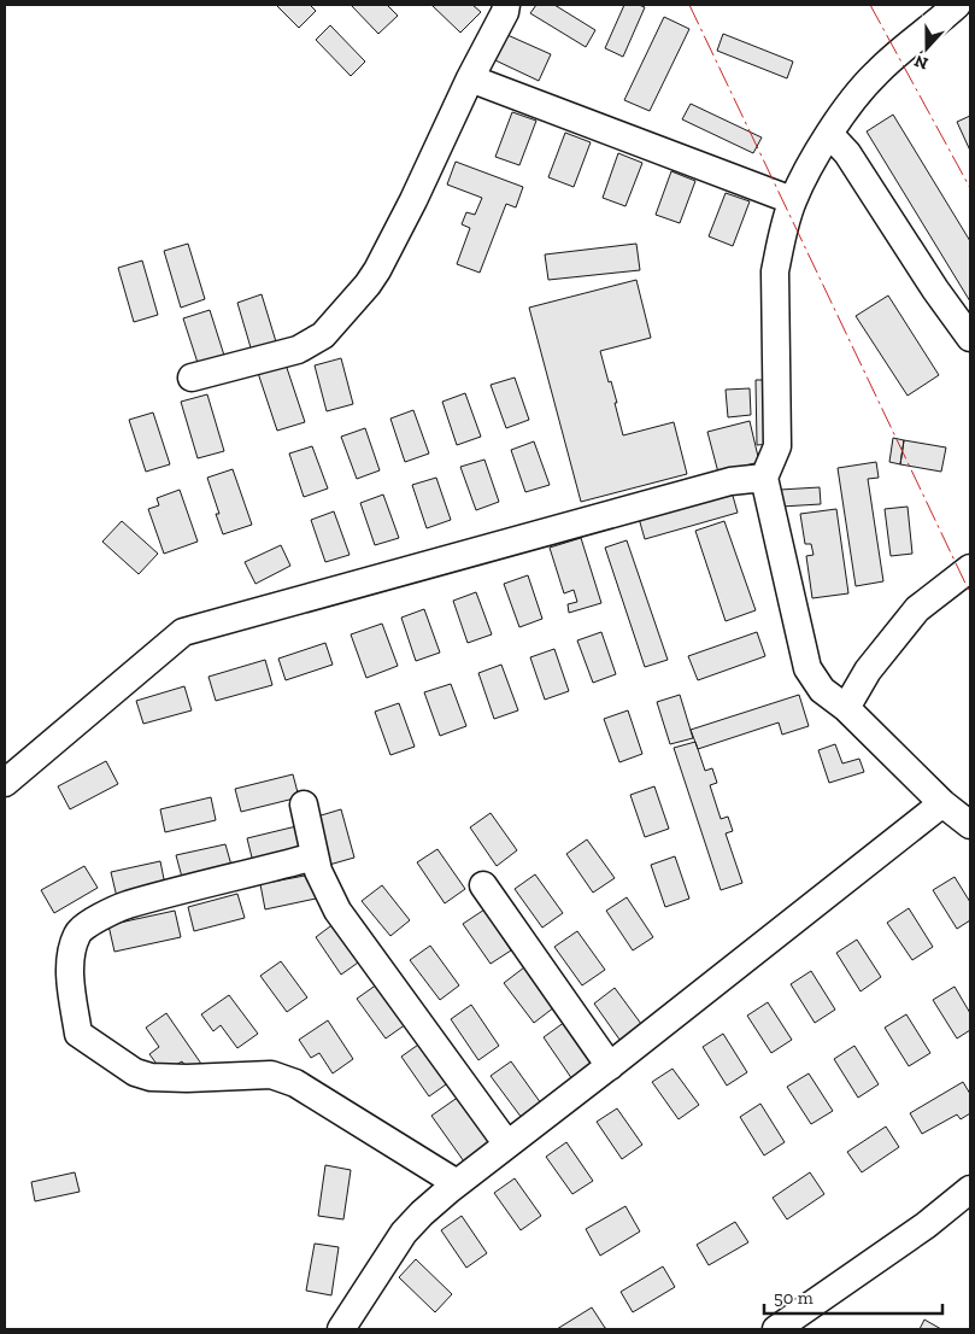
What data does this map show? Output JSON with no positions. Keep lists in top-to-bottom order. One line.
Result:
{"scale_bar":"50 m","north":"bottom"}
